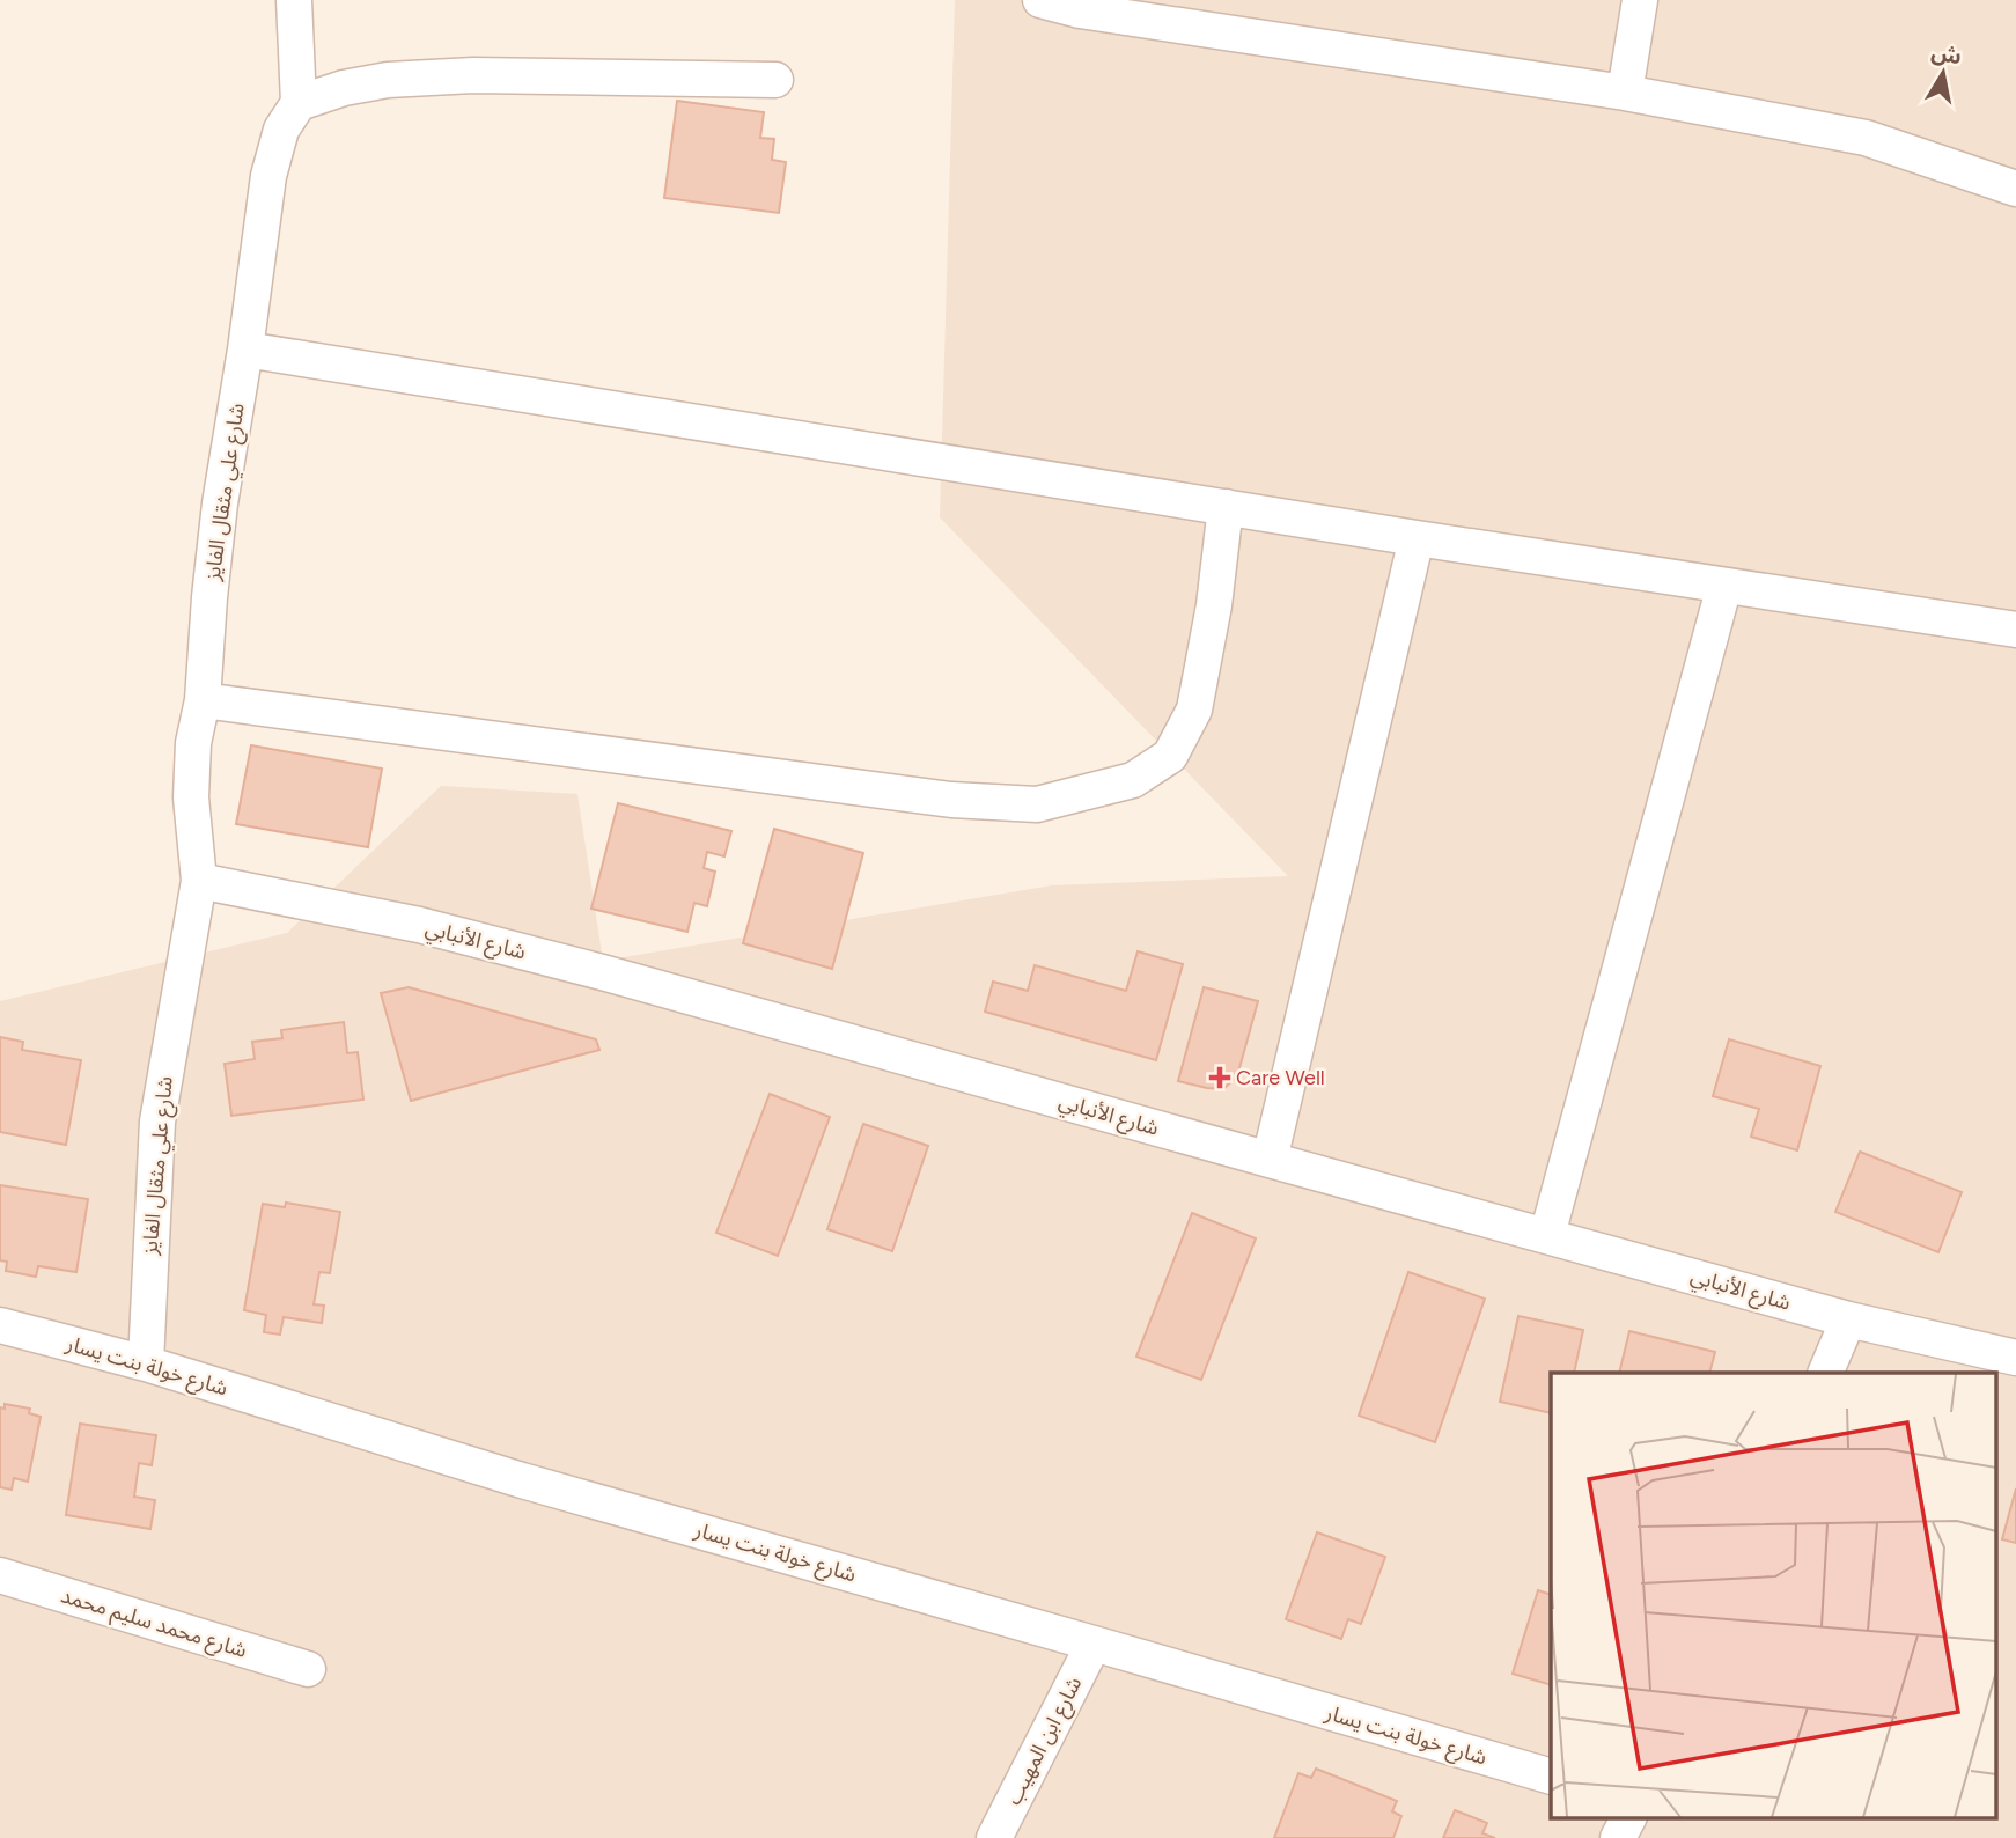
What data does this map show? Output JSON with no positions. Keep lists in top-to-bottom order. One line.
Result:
{"streets":{"street":["شارع علي مثقال الفايز","شارع الأنبابي","شارع خولة بنت يسار","شارع محمد سليم محمد","شارع ابن المهيب"]},"crossings":[["شارع علي مثقال الفايز","شارع الأنبابي"],["شارع علي مثقال الفايز","شارع خولة بنت يسار"],["شارع خولة بنت يسار","شارع ابن المهيب"]],"places":{"health":["Care Well"]},"north":"top"}
